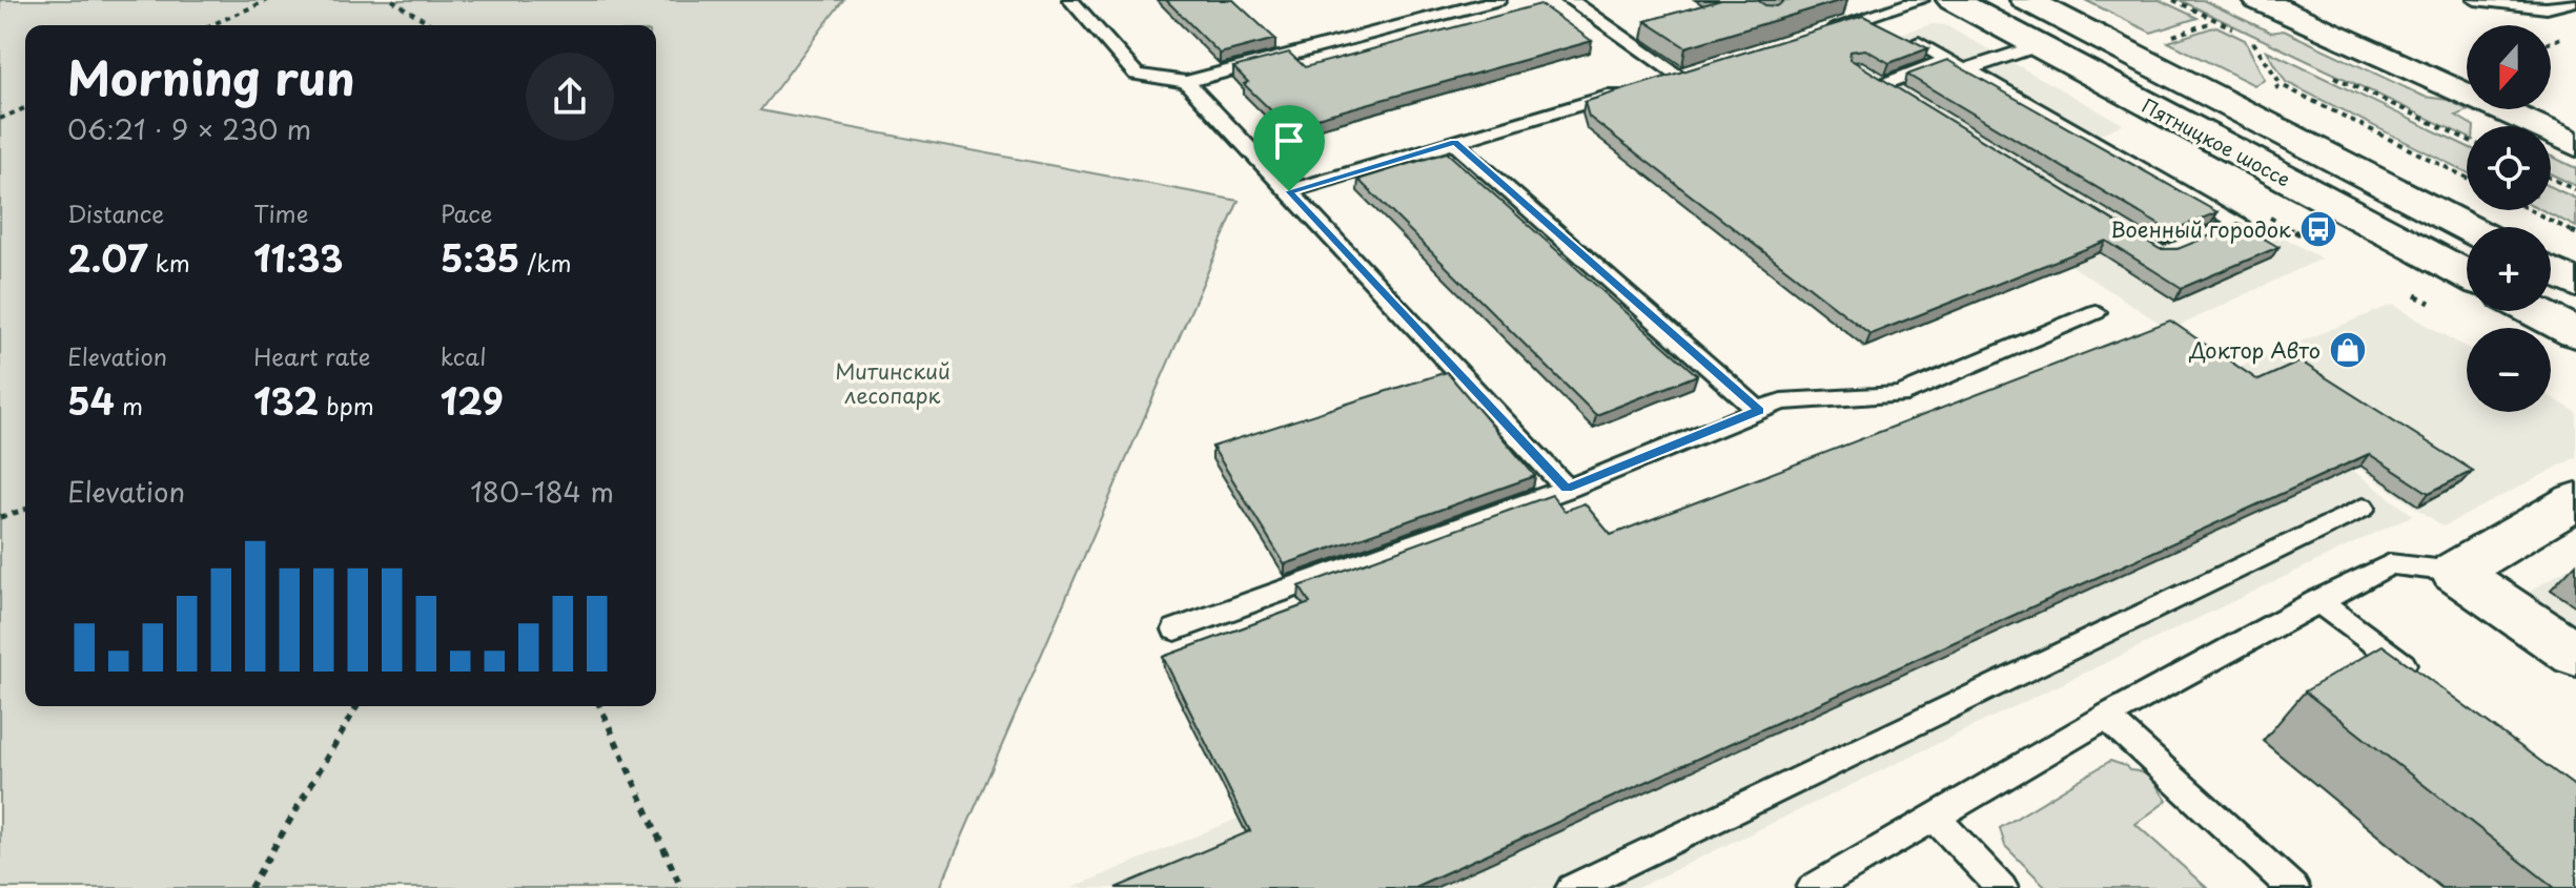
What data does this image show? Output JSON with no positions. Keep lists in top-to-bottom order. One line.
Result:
{"streets":{"main road":["Пятницкое шоссе"]},"parks":["Митинский лесопарк"],"places":{"bus stop":["Военный городок"],"shop":["Доктор Авто"]},"north":"bottom","page":{"map_buttons":["+","−"],"heading":["Morning run","06:21 · 9 × 230 m"],"stats":[["Distance","2.07 km"],["Time","11:33"],["Pace","5:35 /km"],["Elevation","54 m"],["Heart rate","132 bpm"],["kcal","129"]],"chart":["Elevation","180–184 m"]}}
